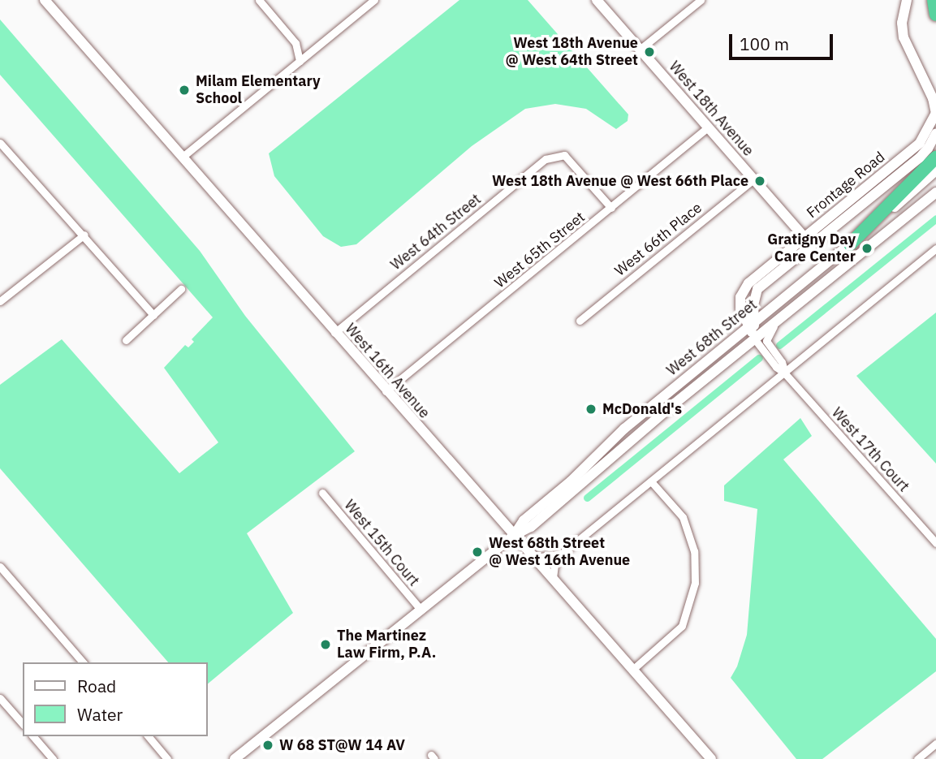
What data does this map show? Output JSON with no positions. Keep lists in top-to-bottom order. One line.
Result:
{"streets":{"main road":["West 18th Avenue","Frontage Road","West 68th Street","West 16th Avenue"],"street":["West 64th Street","West 66th Place","West 65th Street","West 17th Court","West 15th Court"]},"crossings":[["West 18th Avenue","Frontage Road"],["West 18th Avenue","West 66th Place"],["West 18th Avenue","West 65th Street"],["Frontage Road","West 68th Street"],["West 64th Street","West 65th Street"],["West 64th Street","West 16th Avenue"],["West 65th Street","West 16th Avenue"],["West 68th Street","West 16th Avenue"],["West 68th Street","West 17th Court"],["West 68th Street","West 15th Court"]],"places":["West 18th Avenue @ West 64th Street","Milam Elementary School","West 18th Avenue @ West 66th Place","Gratigny Day Care Center","McDonald's","West 68th Street @ West 16th Avenue","The Martinez Law Firm, P.A.","W 68 ST@W 14 AV"],"legend":["Road","Water"],"scale_bar":"100 m"}
